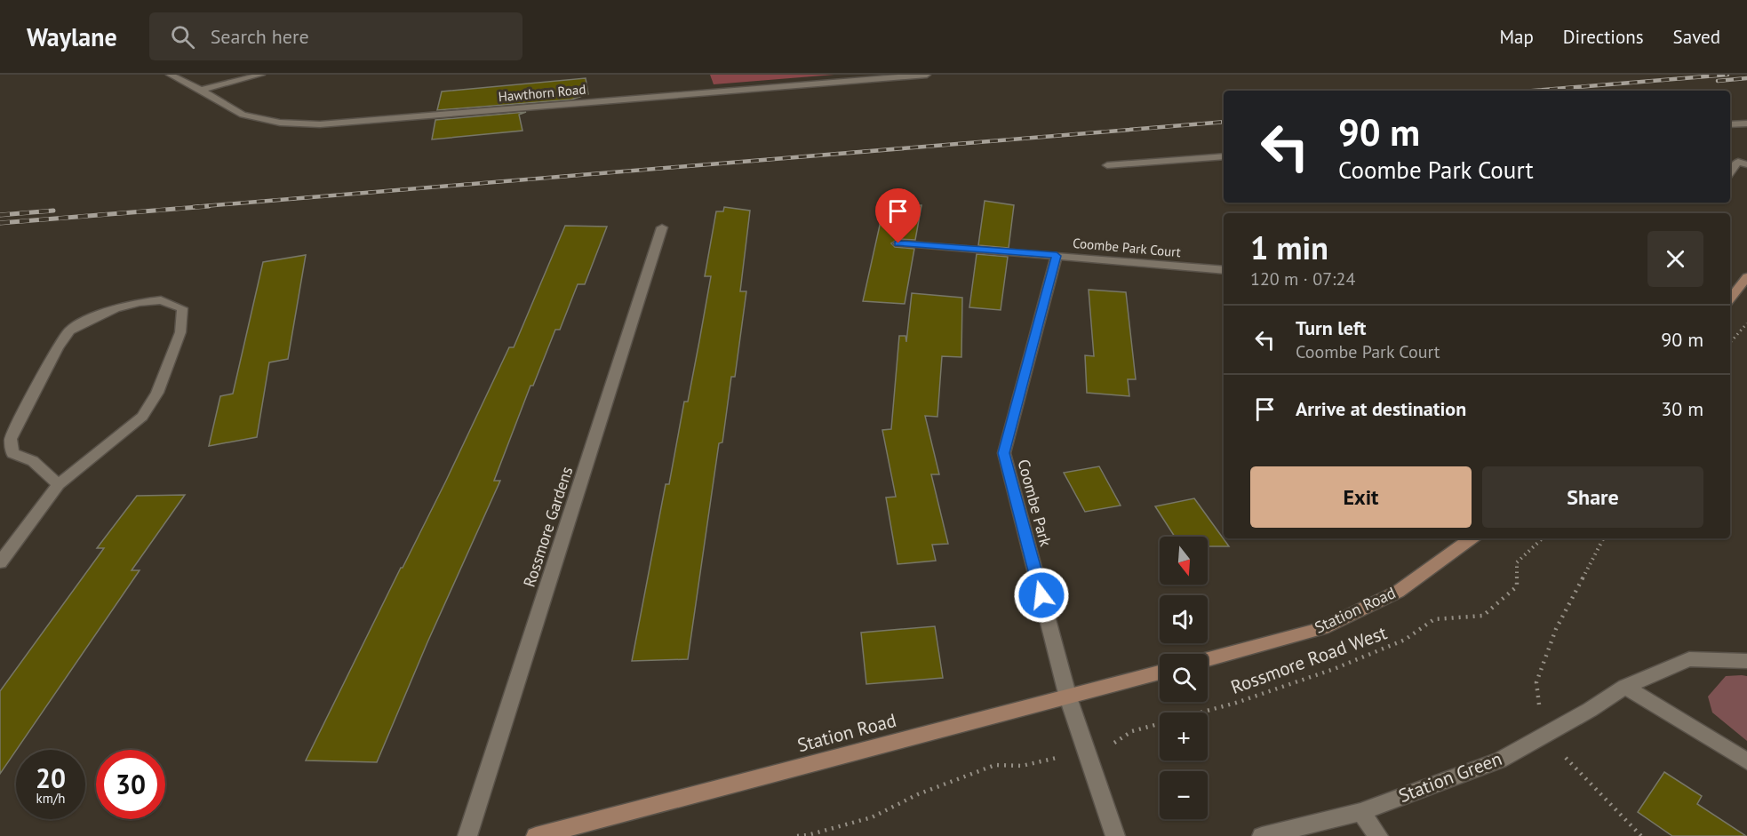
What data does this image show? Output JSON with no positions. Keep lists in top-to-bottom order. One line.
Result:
{"streets":{"main road":["Station Road"],"street":["Hawthorn Road","Coombe Park Court","Coombe Park","Rossmore Gardens","Station Green"],"path":["Rossmore Road West"]},"crossings":[["Coombe Park Court","Coombe Park"],["Coombe Park","Station Road"],["Coombe Park","Rossmore Road West"]],"north":"bottom","page":{"header":"Waylane","search":"Search here","nav":["Map","Directions","Saved"],"turn":["90 m","Coombe Park Court"],"heading":["1 min","120 m · 07:24"],"list":[{"name":"Turn left","note":"Coombe Park Court","value":"90 m"},{"name":"Arrive at destination","value":"30 m"}],"buttons":["Exit","Share"],"map_buttons":["+","−"],"speed":"20 km/h","limit":"30"}}
